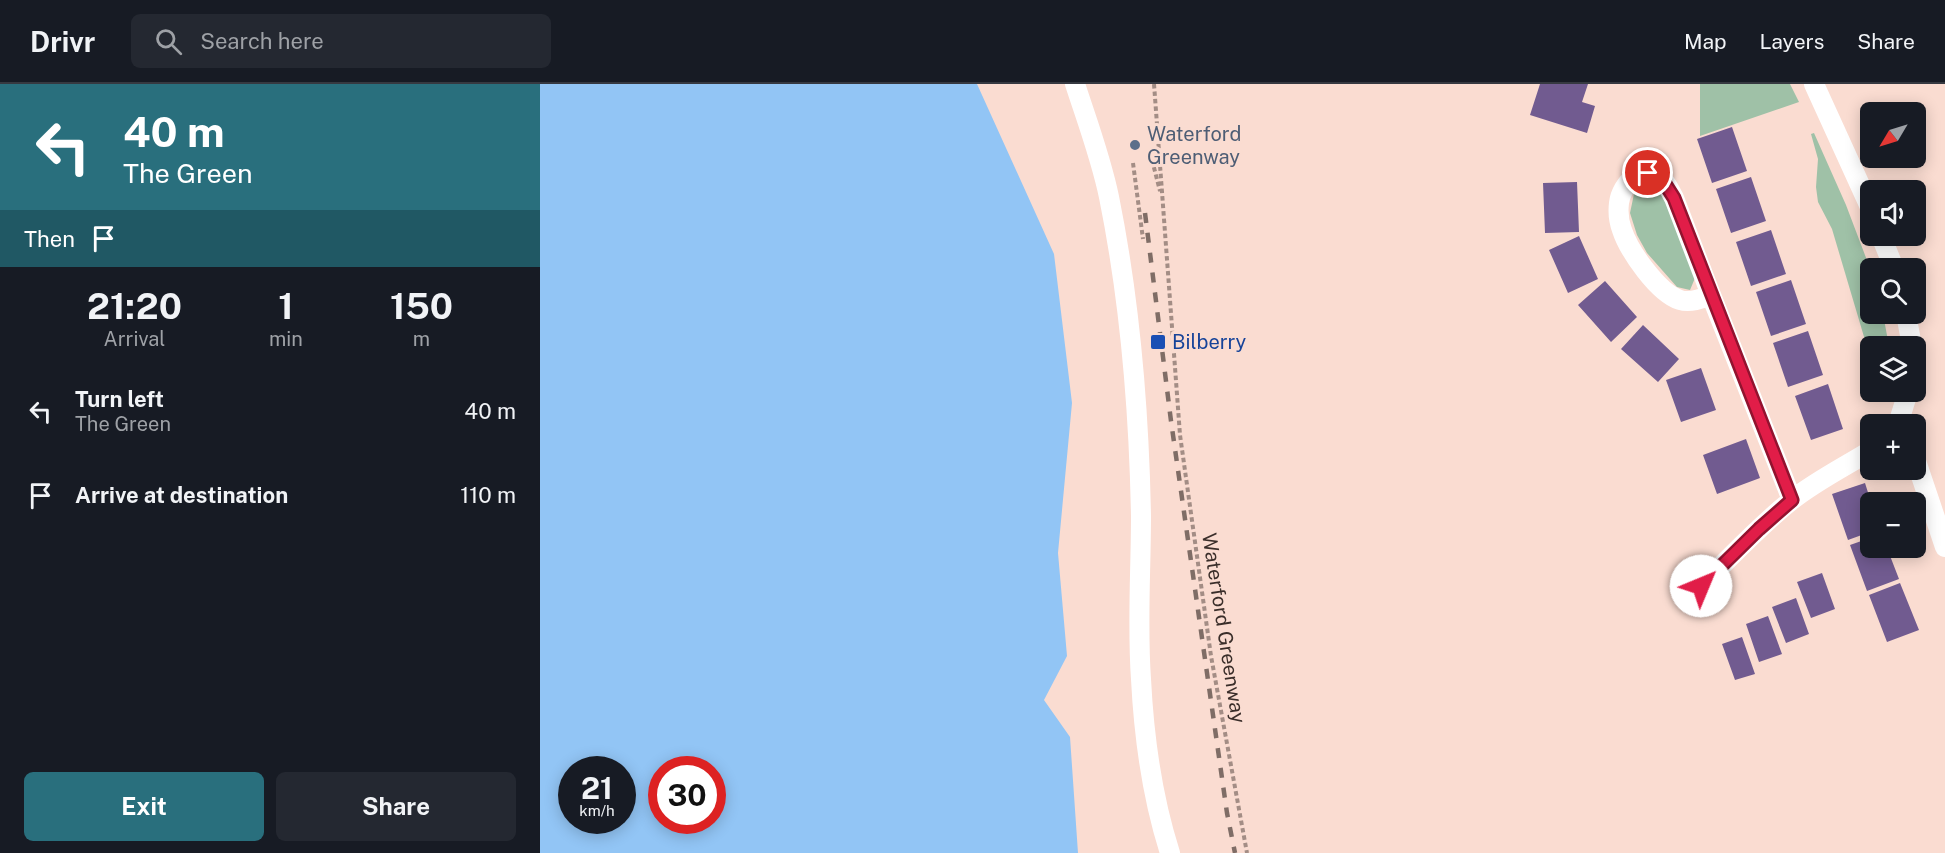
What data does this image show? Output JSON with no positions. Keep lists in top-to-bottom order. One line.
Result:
{"streets":{"path":["Waterford Greenway"]},"places":{"other":["Waterford Greenway"],"transit":["Bilberry"]},"north":"bottom left","page":{"header":"Drivr","search":"Search here","nav":["Map","Layers","Share"],"turn":["40 m","The Green"],"map_buttons":["+","−"],"then":"Then","eta":["21:20","Arrival","1","min","150","m"],"list":[{"name":"Turn left","note":"The Green","value":"40 m"},{"name":"Arrive at destination","value":"110 m"}],"speed":"21 km/h","limit":"30","buttons":["Exit","Share"]}}
